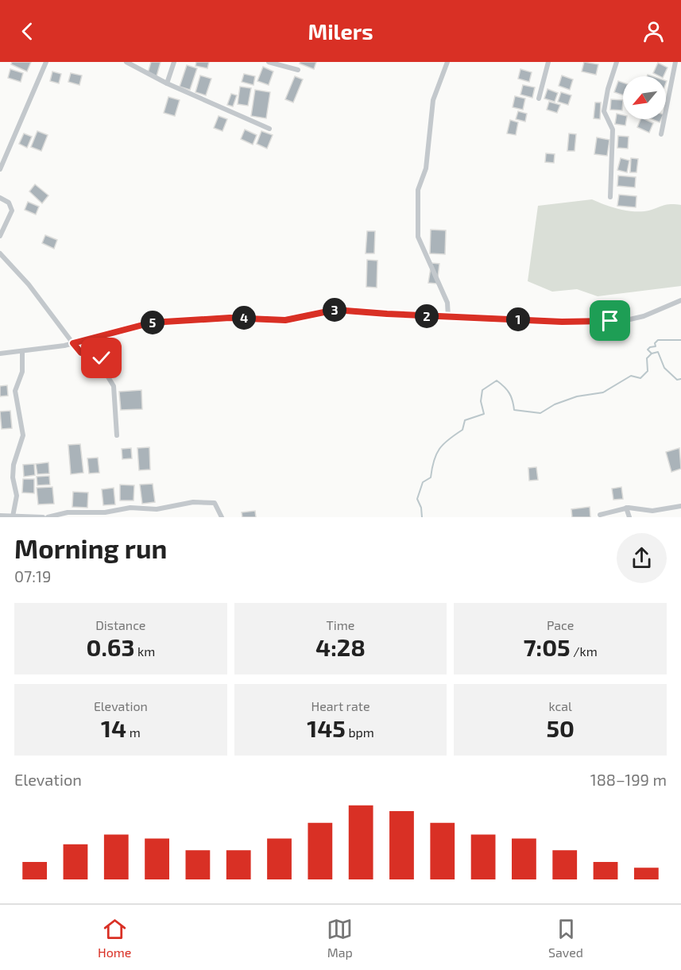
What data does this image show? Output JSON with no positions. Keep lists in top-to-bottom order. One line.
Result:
{"north":"bottom left","page":{"header":"Milers","pins":["3","2","4","1","5"],"heading":["Morning run","07:19"],"stats":[["Distance","0.63 km"],["Time","4:28"],["Pace","7:05 /km"],["Elevation","14 m"],["Heart rate","145 bpm"],["kcal","50"]],"chart":["Elevation","188–199 m"],"tabs":["Home","Map","Saved"]}}
